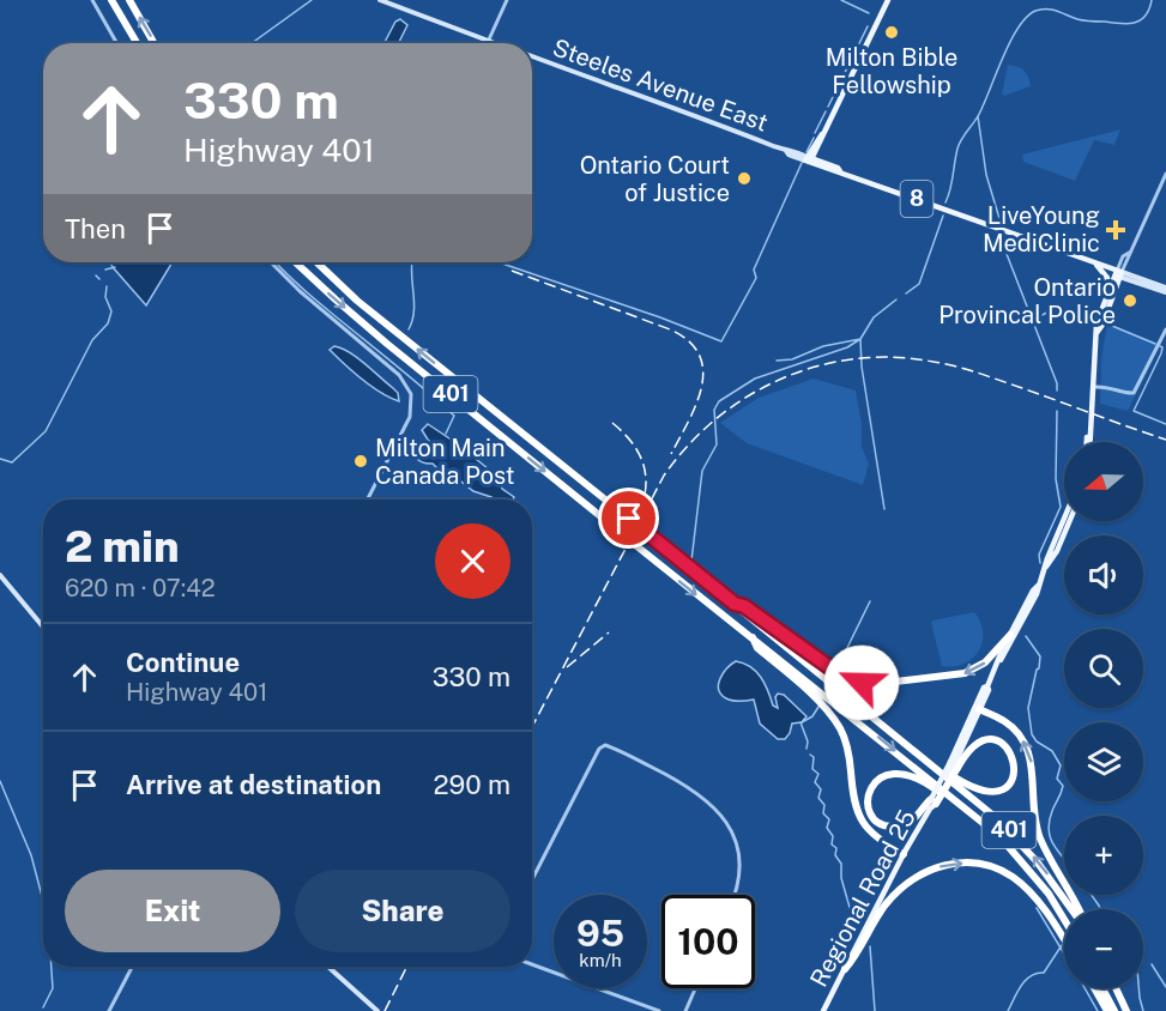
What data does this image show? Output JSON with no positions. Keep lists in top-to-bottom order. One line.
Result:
{"streets":{"highway":["401"],"main road":["Steeles Avenue East","8","Regional Road 25"]},"places":{"other":["Milton Bible Fellowship","Ontario Court of Justice","Ontario Provincal Police","Milton Main Canada Post"],"health":["LiveYoung MediClinic"]},"north":"left","page":{"turn":["330 m","Highway 401"],"then":"Then","map_buttons":["+","−"],"heading":["2 min","620 m · 07:42"],"list":[{"name":"Continue","note":"Highway 401","value":"330 m"},{"name":"Arrive at destination","value":"290 m"}],"buttons":["Exit","Share"],"speed":"95 km/h","limit":"100"}}
